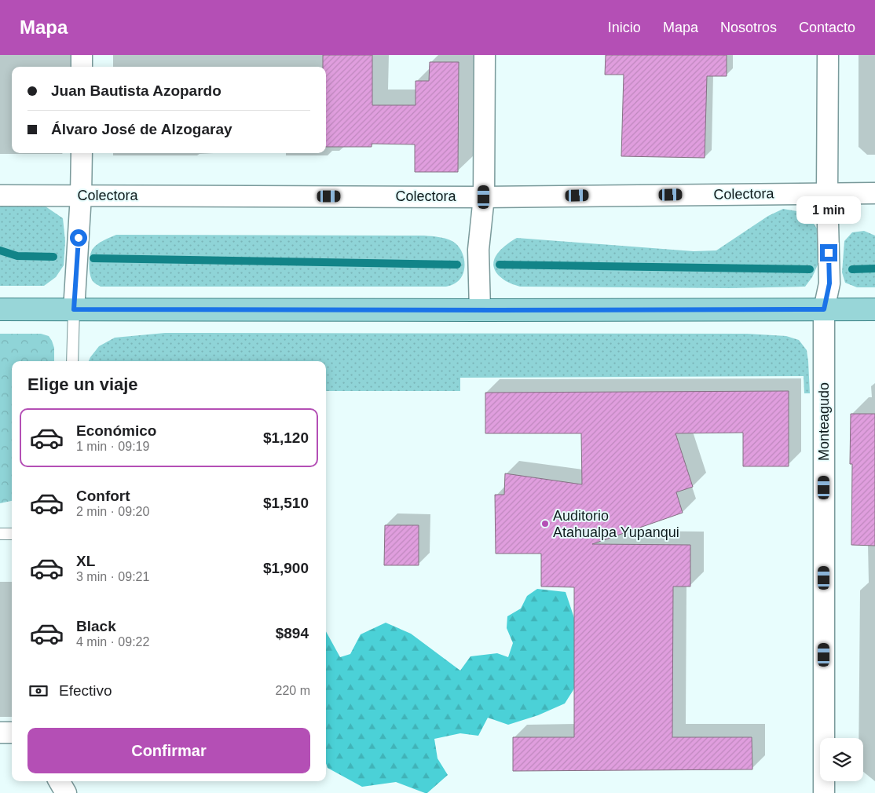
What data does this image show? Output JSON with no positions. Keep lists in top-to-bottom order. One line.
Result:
{"streets":{"street":["Colectora","Monteagudo"]},"crossings":[["Colectora","Monteagudo"]],"places":["Auditorio Atahualpa Yupanqui"],"page":{"header":"Mapa","nav":["Inicio","Mapa","Nosotros","Contacto"],"banner":["Juan Bautista Azopardo","Álvaro José de Alzogaray"],"bubble":"1 min","heading":"Elige un viaje","list":[{"name":"Económico","note":"1 min · 09:19","value":"$1,120"},{"name":"Confort","note":"2 min · 09:20","value":"$1,510"},{"name":"XL","note":"3 min · 09:21","value":"$1,900"},{"name":"Black","note":"4 min · 09:22","value":"$894"}],"pay":["Efectivo","220 m"],"buttons":"Confirmar"}}
